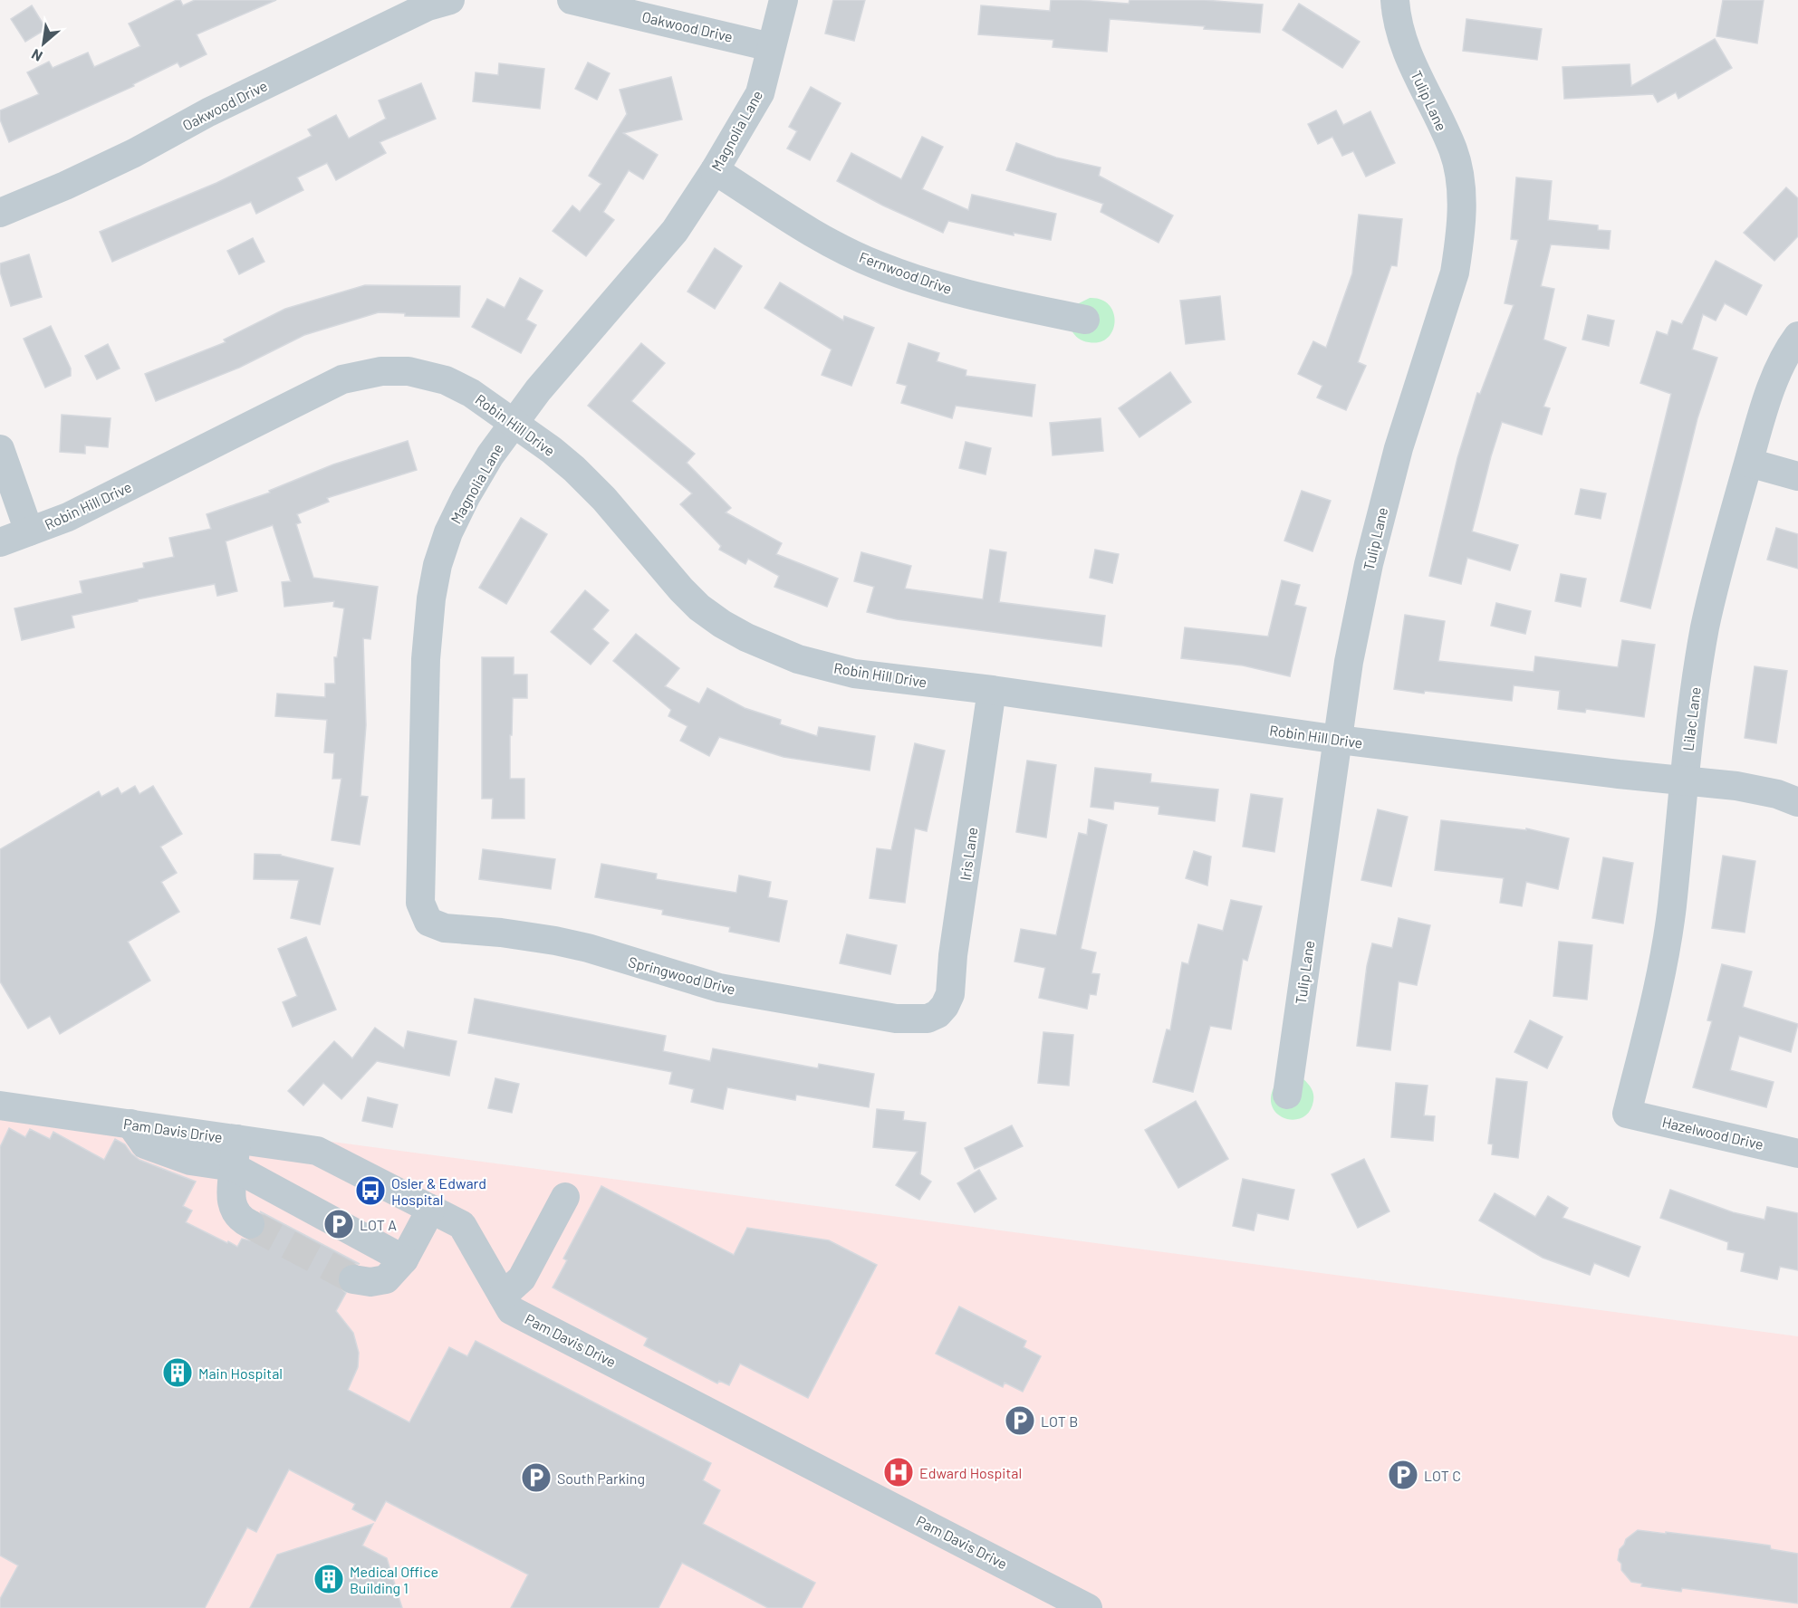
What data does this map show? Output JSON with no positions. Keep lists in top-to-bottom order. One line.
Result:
{"streets":{"street":["Oakwood Drive","Tulip Lane","Magnolia Lane","Fernwood Drive","Robin Hill Drive","Lilac Lane","Iris Lane","Springwood Drive","Pam Davis Drive","Hazelwood Drive"]},"crossings":[["Oakwood Drive","Magnolia Lane"],["Tulip Lane","Robin Hill Drive"],["Magnolia Lane","Fernwood Drive"],["Magnolia Lane","Robin Hill Drive"],["Magnolia Lane","Springwood Drive"],["Robin Hill Drive","Lilac Lane"],["Robin Hill Drive","Iris Lane"],["Lilac Lane","Hazelwood Drive"],["Iris Lane","Springwood Drive"]],"places":{"bus stop":["Osler & Edward Hospital"],"parking":["LOT A","LOT B","LOT C","South Parking"],"building":["Main Hospital","Medical Office Building 1"],"hospital":["Edward Hospital"]},"north":"bottom left"}
